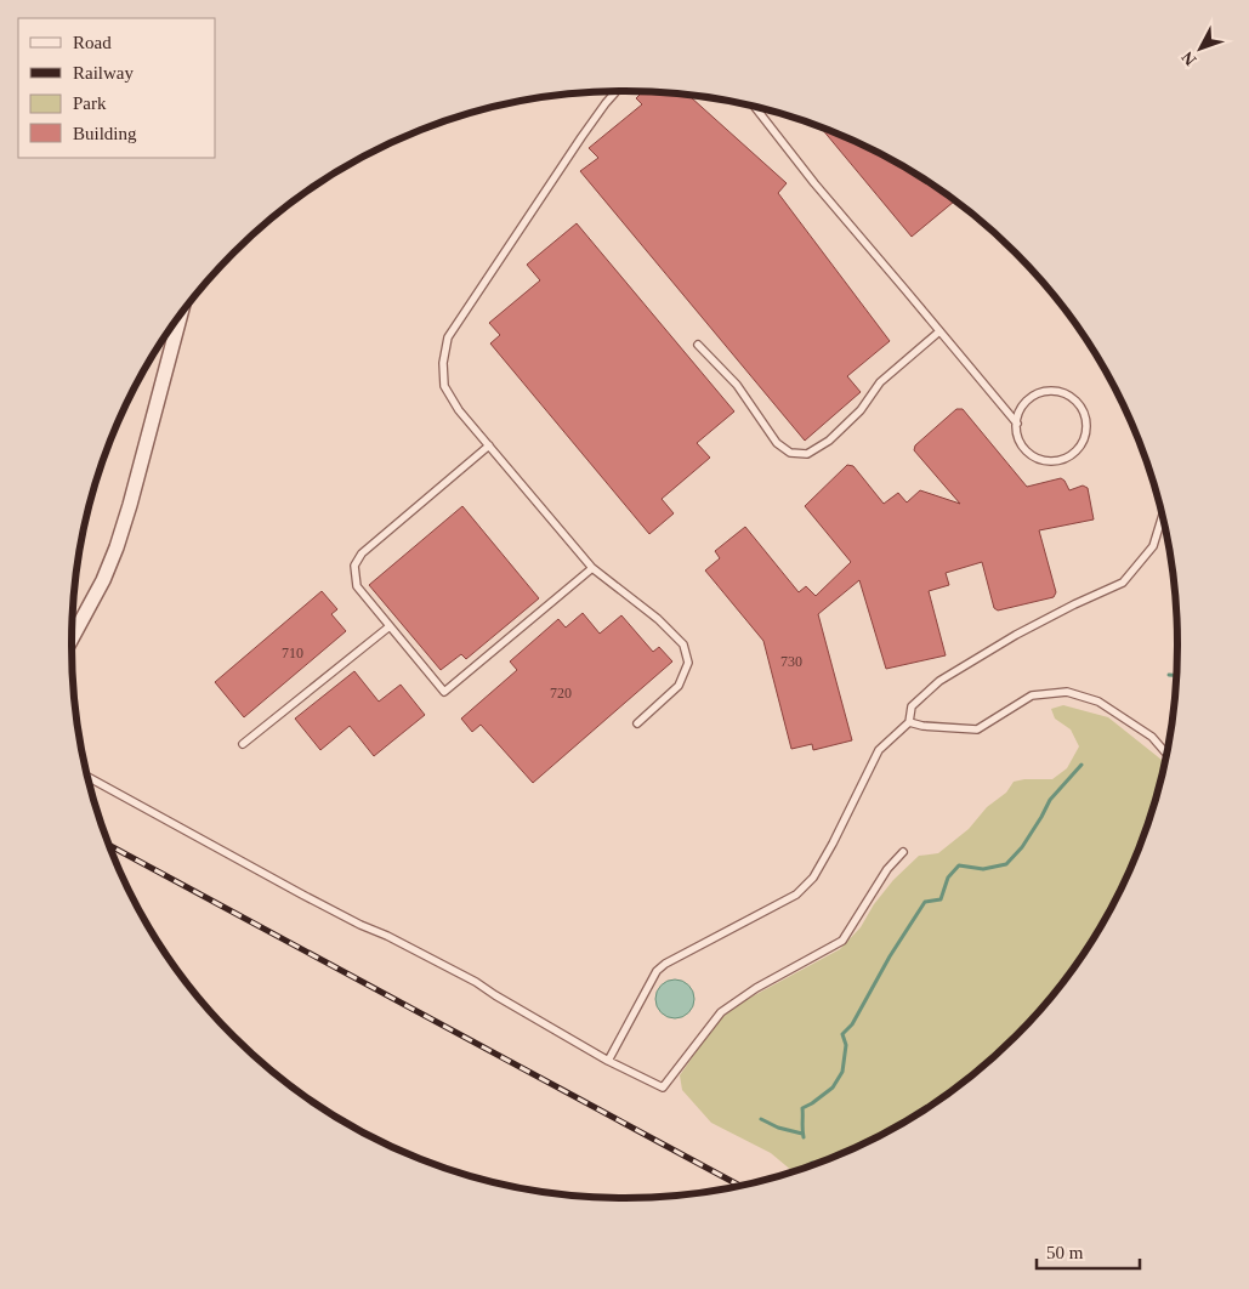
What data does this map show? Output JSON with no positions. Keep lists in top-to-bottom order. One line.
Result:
{"house_numbers":["710","730","720"],"legend":["Road","Railway","Park","Building"],"scale_bar":"50 m","north":"bottom left"}
